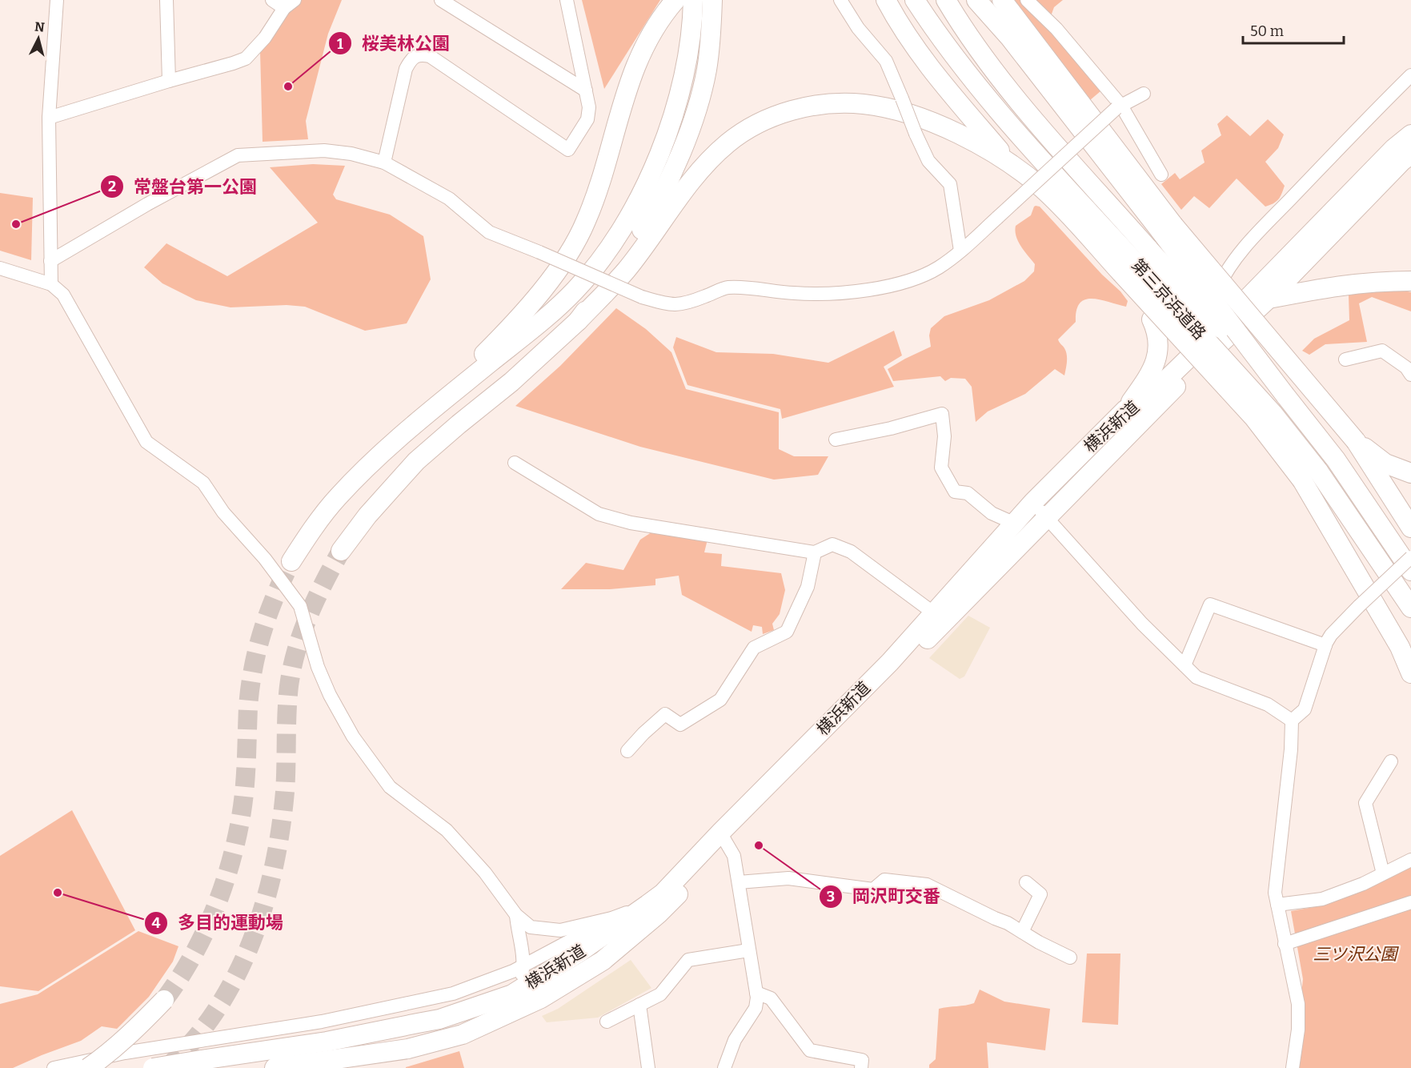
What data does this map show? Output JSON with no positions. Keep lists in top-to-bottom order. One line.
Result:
{"streets":{"highway":["第三京浜道路","横浜新道"]},"parks":["三ツ沢公園"],"places":["桜美林公園","常盤台第一公園","岡沢町交番","多目的運動場"],"scale_bar":"50 m","north":"top"}
